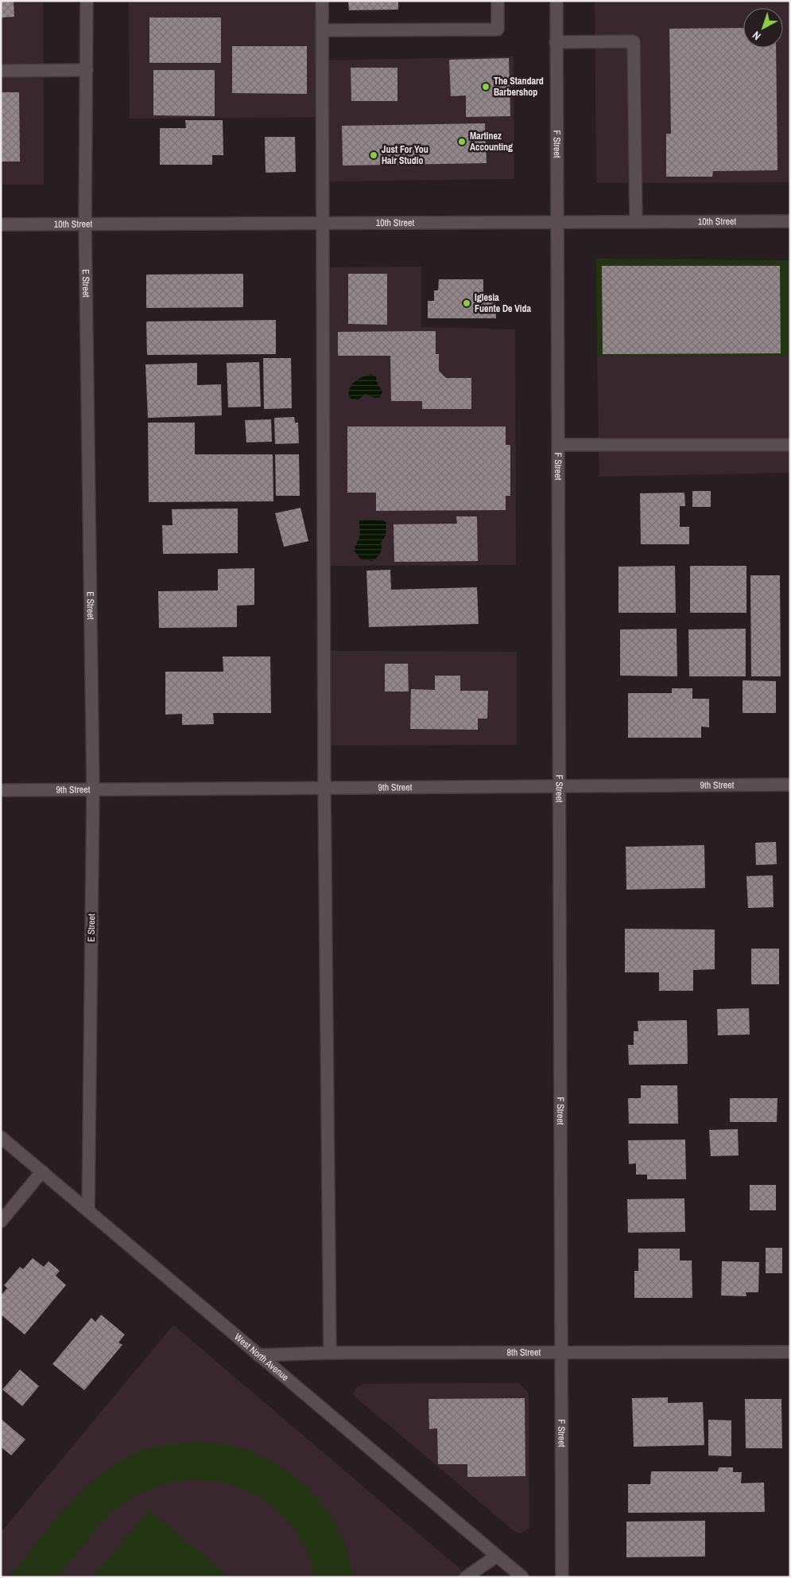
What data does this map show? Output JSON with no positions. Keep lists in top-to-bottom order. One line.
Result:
{"streets":{"street":["F Street","10th Street","E Street","9th Street","8th Street","West North Avenue"]},"crossings":[["F Street","10th Street"],["F Street","9th Street"],["F Street","8th Street"],["10th Street","E Street"],["E Street","9th Street"],["E Street","West North Avenue"],["8th Street","West North Avenue"]],"places":["The Standard Barbershop","Martinez Accounting","Just For You Hair Studio","Iglesia Fuente De Vida"],"north":"bottom left"}
